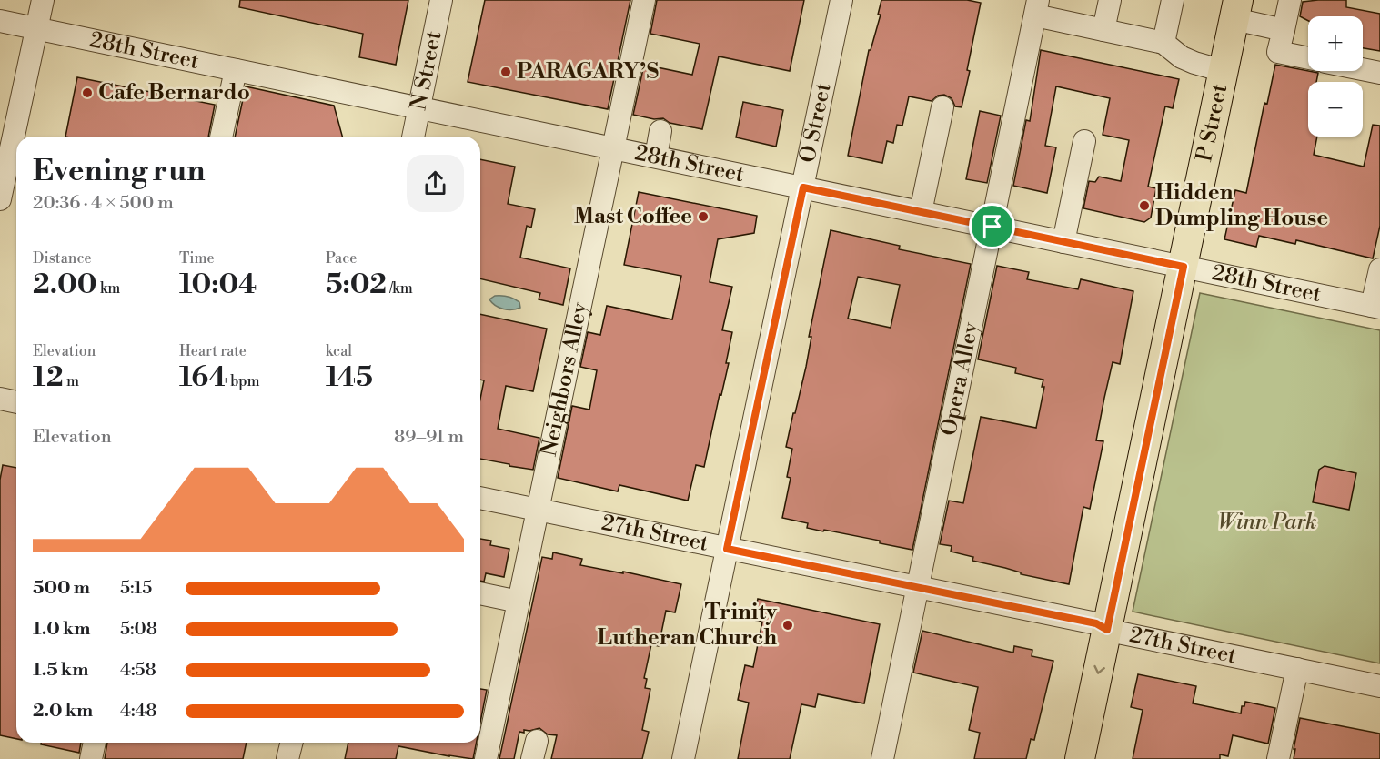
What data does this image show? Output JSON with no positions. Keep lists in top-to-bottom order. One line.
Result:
{"streets":{"main road":["P Street"],"street":["28th Street","N Street","O Street","Neighbors Alley","Opera Alley","27th Street"]},"crossings":[["28th Street","N Street"],["28th Street","O Street"],["28th Street","P Street"],["28th Street","Neighbors Alley"],["28th Street","Opera Alley"],["O Street","27th Street"],["P Street","27th Street"],["Neighbors Alley","27th Street"],["Opera Alley","27th Street"]],"parks":["Winn Park"],"places":["PARAGARY’S","Cafe Bernardo","Hidden Dumpling House","Mast Coffee","Trinity Lutheran Church"],"page":{"map_buttons":["+","−"],"heading":["Evening run","20:36 · 4 × 500 m"],"stats":[["Distance","2.00 km"],["Time","10:04"],["Pace","5:02 /km"],["Elevation","12 m"],["Heart rate","164 bpm"],["kcal","145"]],"chart":["Elevation","89–91 m"],"list":[{"name":"500 m","note":"5:15"},{"name":"1.0 km","note":"5:08"},{"name":"1.5 km","note":"4:58"},{"name":"2.0 km","note":"4:48"}]}}
